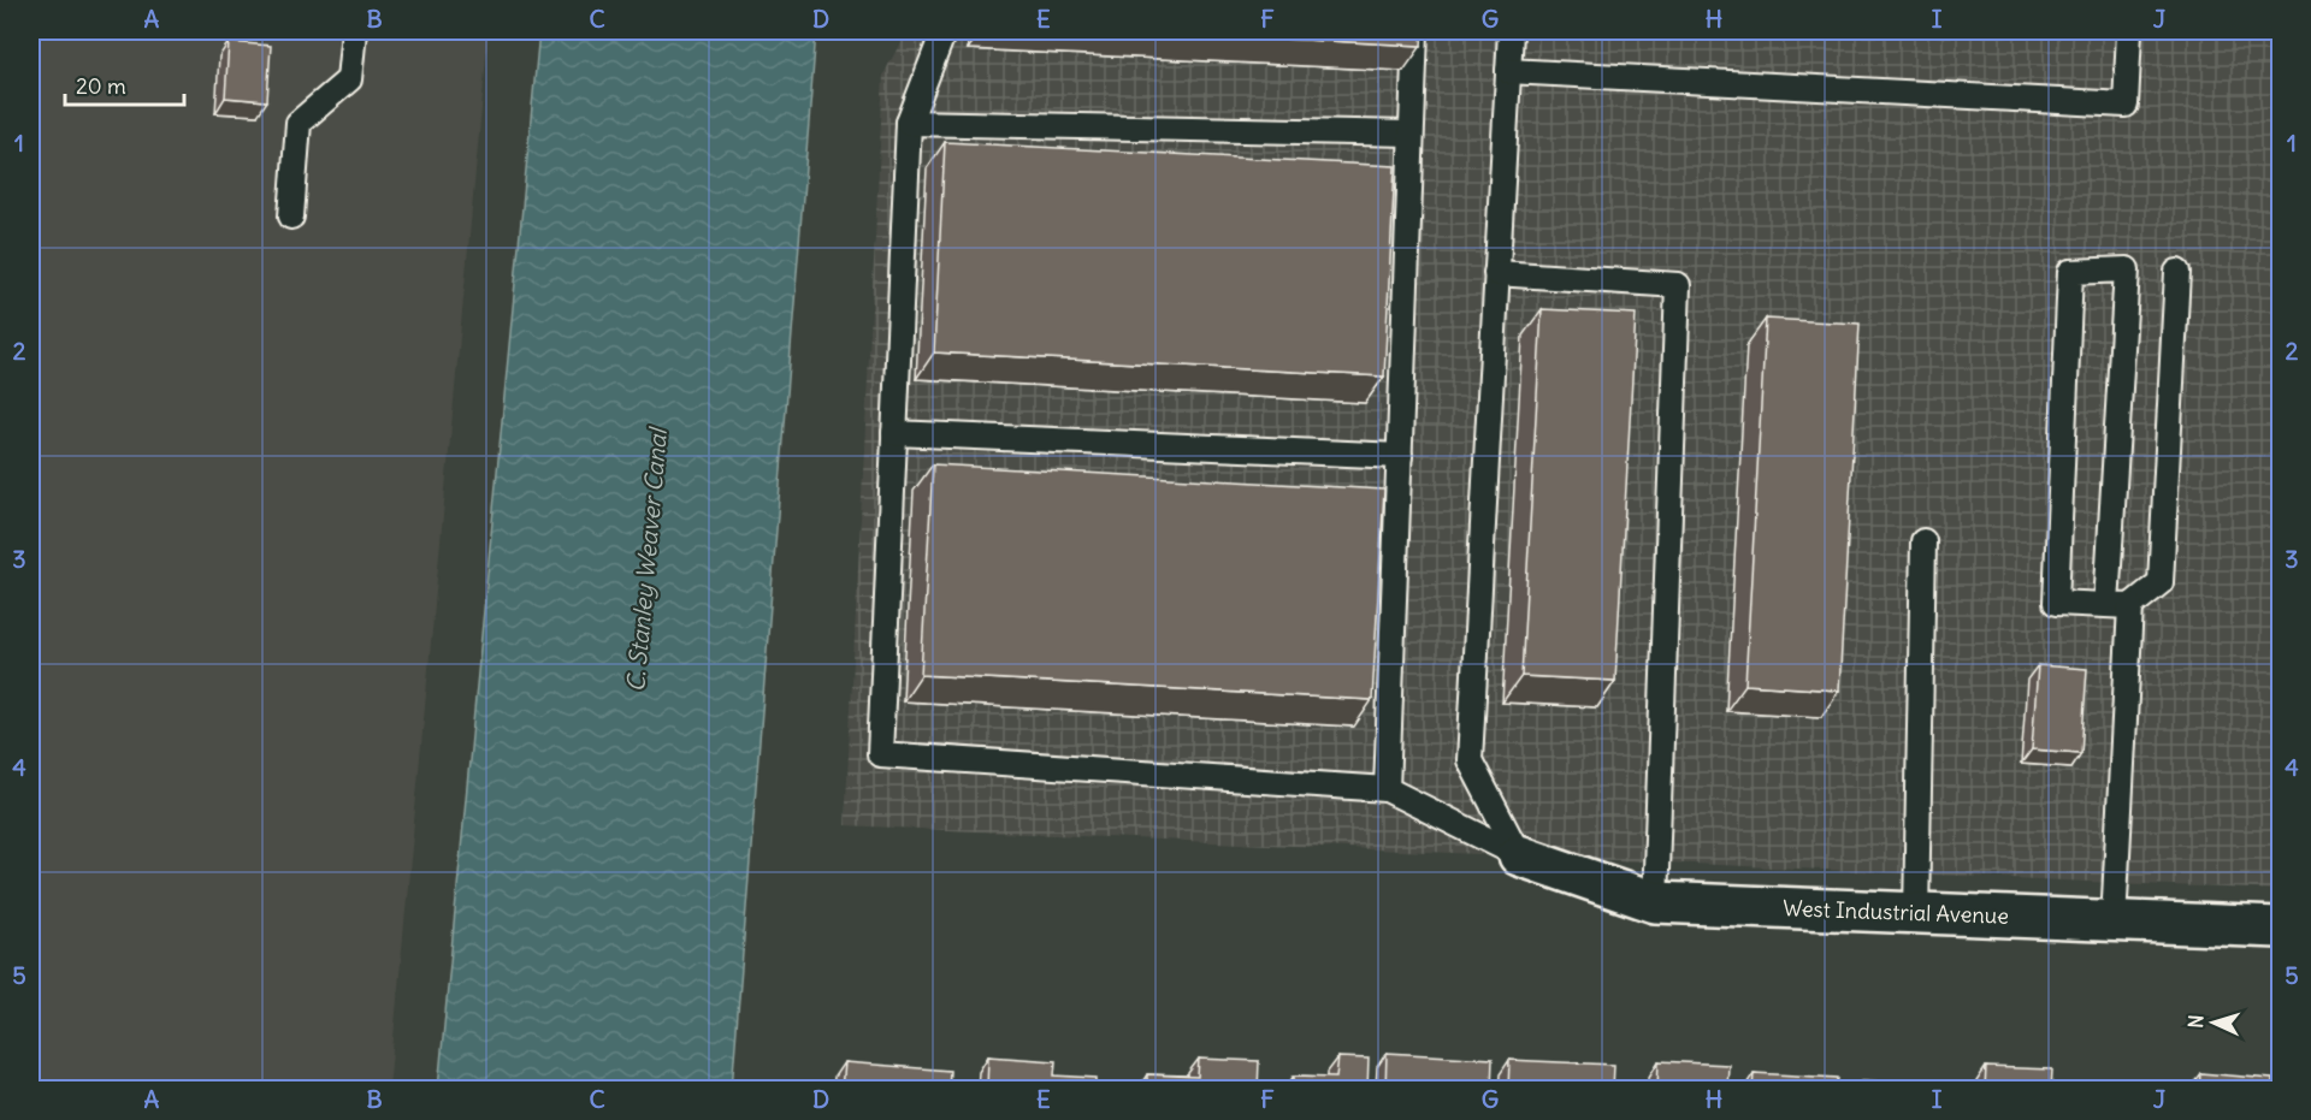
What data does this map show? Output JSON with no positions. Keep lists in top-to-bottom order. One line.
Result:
{"streets":{"street":["West Industrial Avenue"]},"water":["C. Stanley Weaver Canal"],"scale_bar":"20 m","north":"left","grid":{"columns":["A","B","C","D","E","F","G","H","I","J"],"rows":["1","2","3","4","5"]}}
